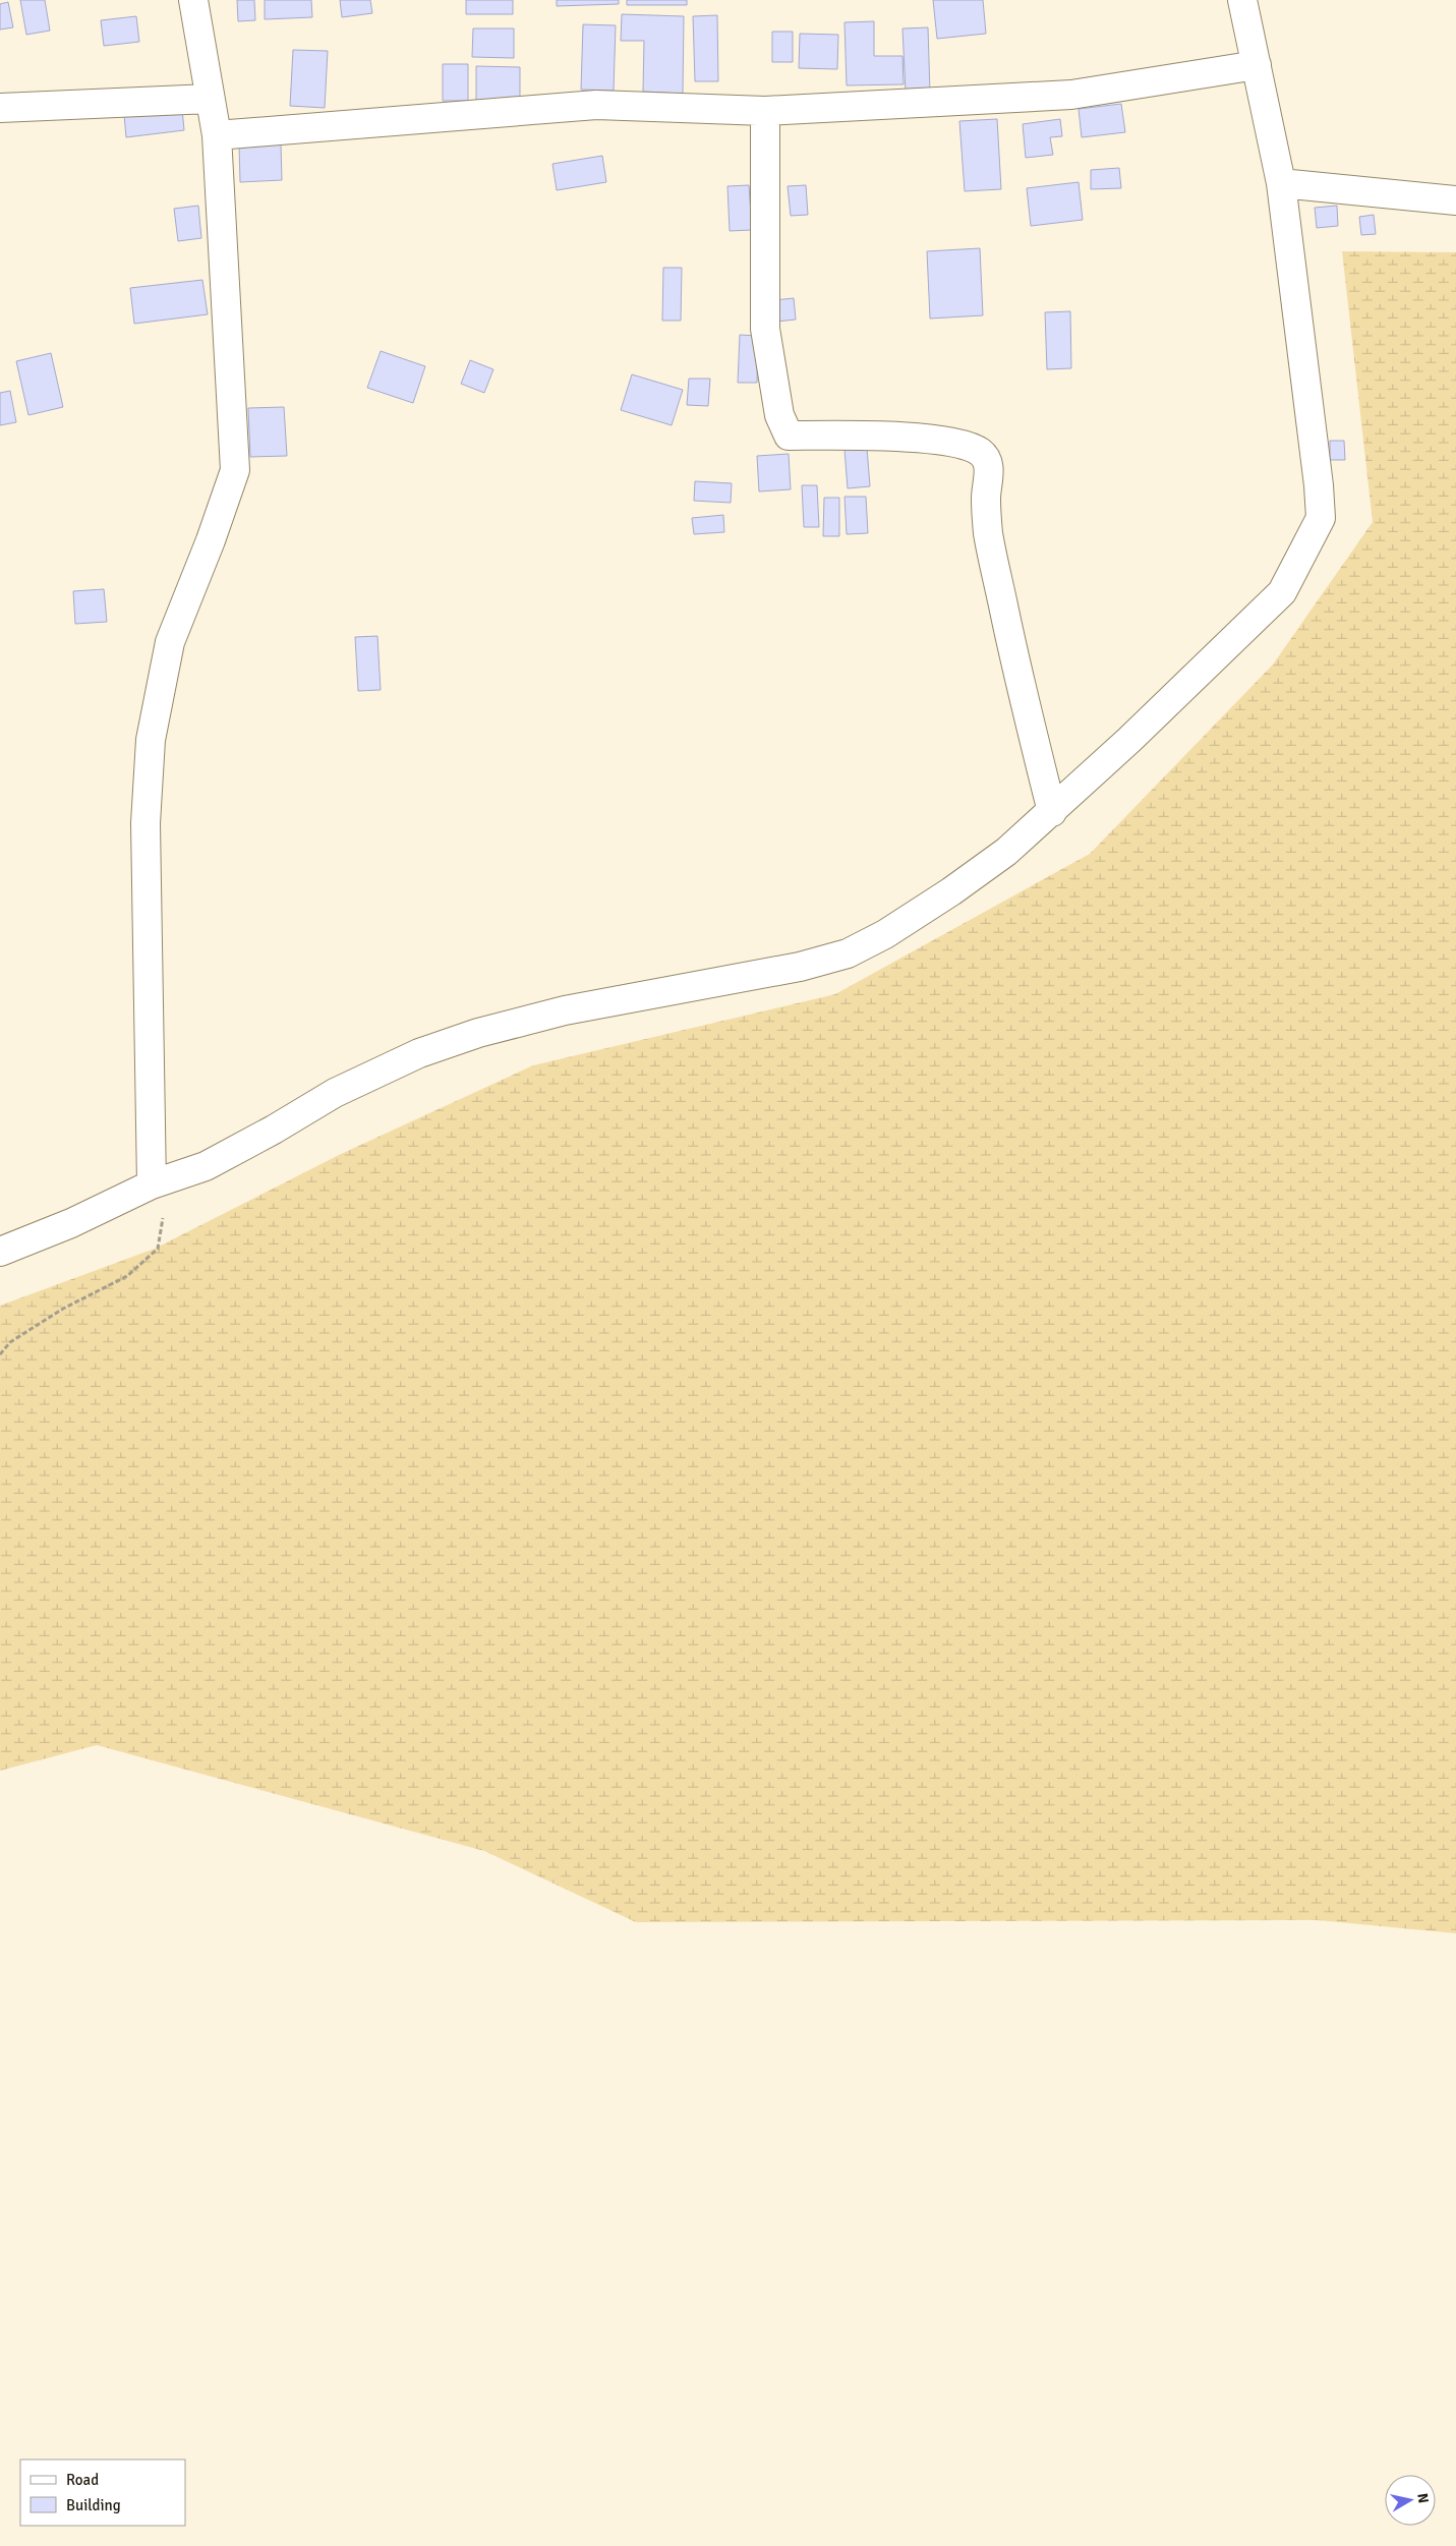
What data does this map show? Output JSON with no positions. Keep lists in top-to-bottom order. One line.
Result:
{"legend":["Road","Building"],"north":"right"}
